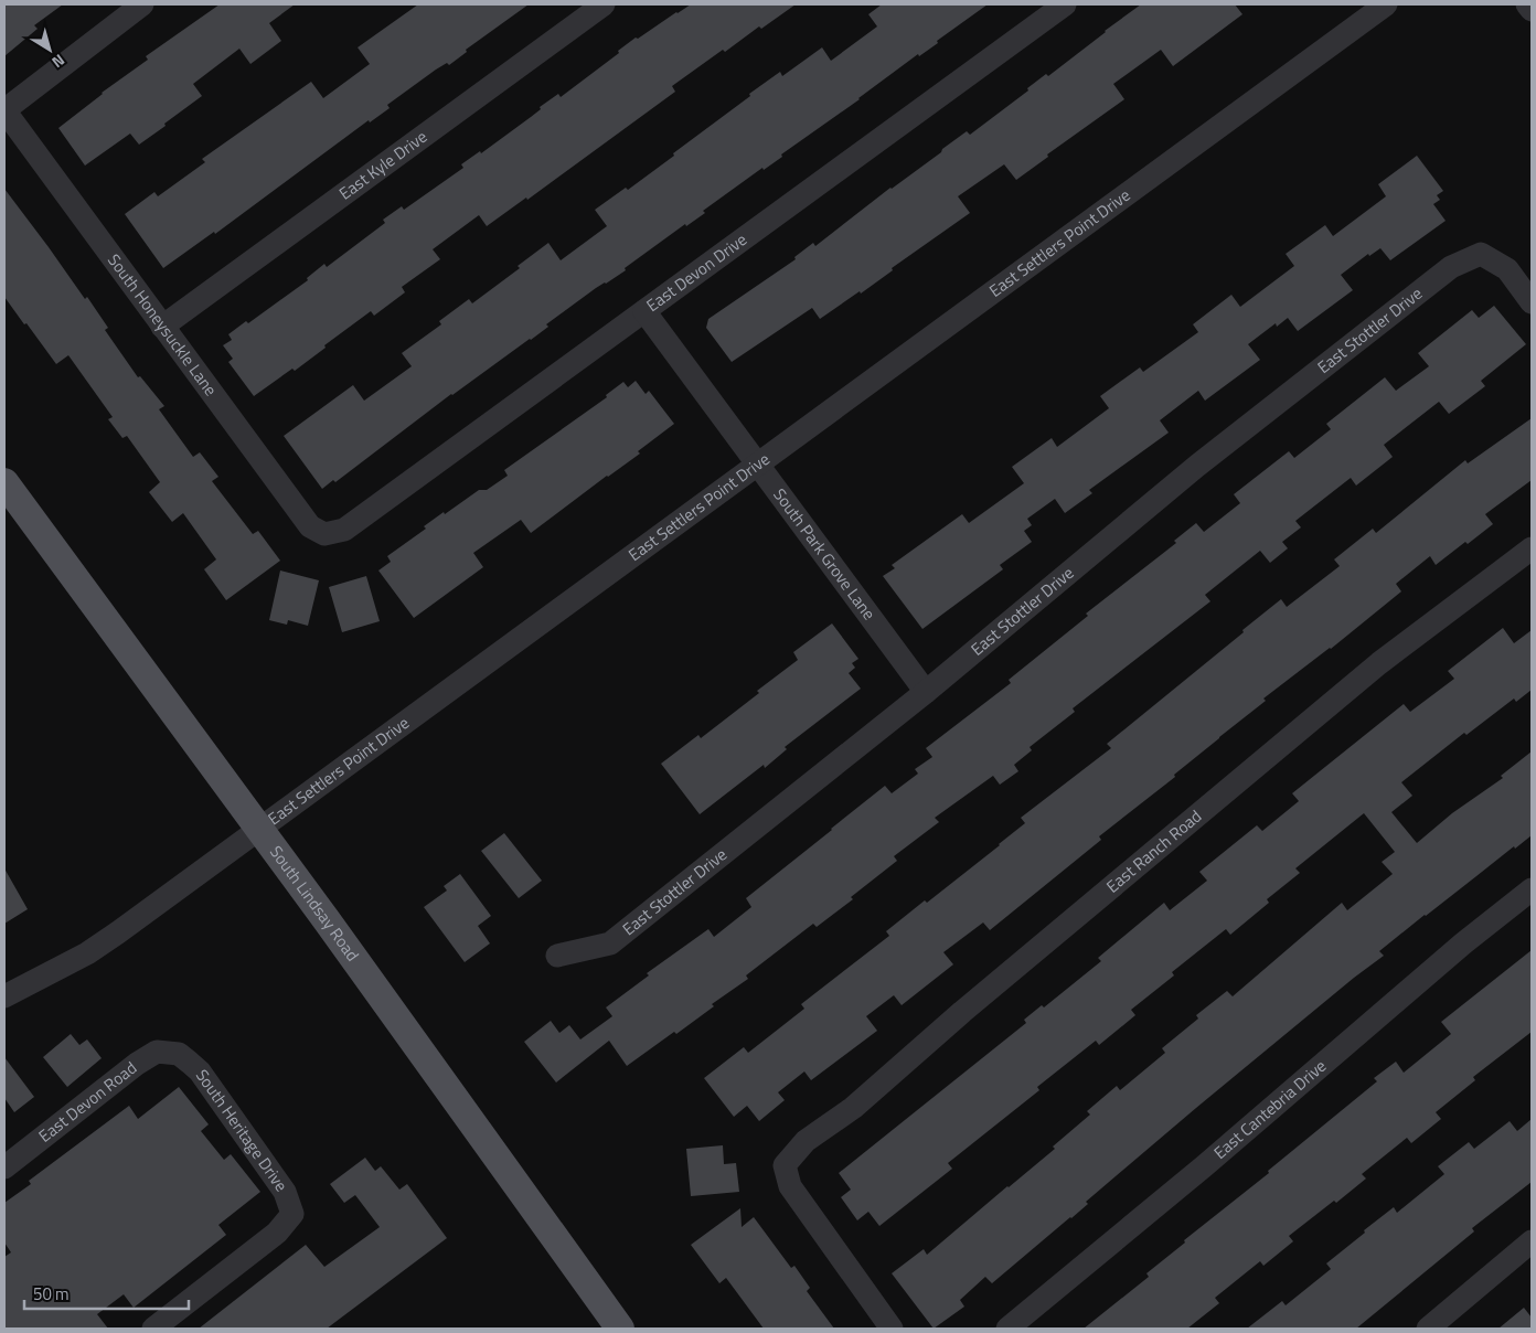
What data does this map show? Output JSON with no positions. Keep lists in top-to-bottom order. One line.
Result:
{"streets":{"main road":["South Lindsay Road"],"street":["East Kyle Drive","East Settlers Point Drive","East Devon Drive","South Honeysuckle Lane","East Stottler Drive","South Park Grove Lane","East Ranch Road","East Devon Road","East Cantebria Drive","South Heritage Drive"]},"crossings":[["East Kyle Drive","South Honeysuckle Lane"],["East Settlers Point Drive","South Park Grove Lane"],["East Settlers Point Drive","South Lindsay Road"],["East Devon Drive","South Honeysuckle Lane"],["East Devon Drive","South Park Grove Lane"],["East Stottler Drive","South Park Grove Lane"],["East Devon Road","South Heritage Drive"]],"scale_bar":"50 m","north":"bottom right"}
